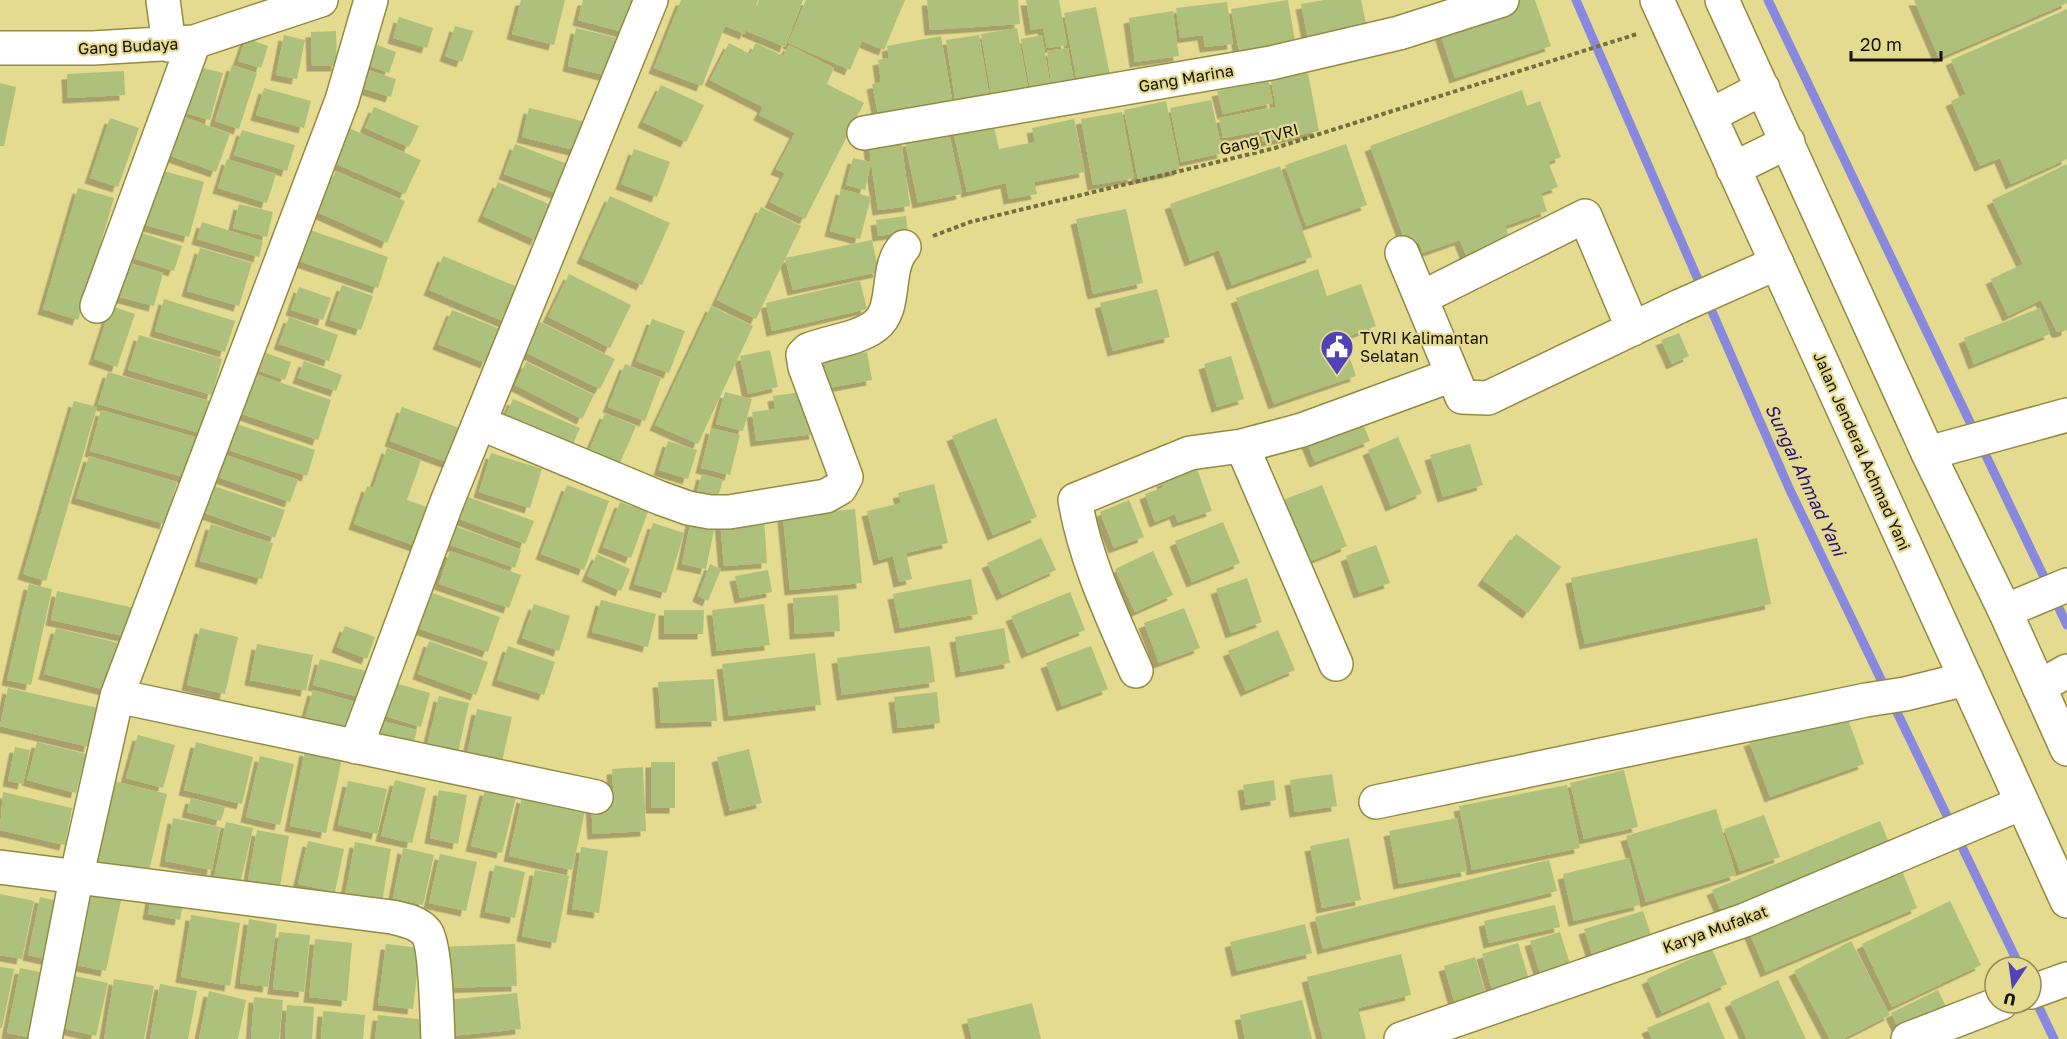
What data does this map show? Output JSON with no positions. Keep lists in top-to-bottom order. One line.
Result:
{"streets":{"main road":["Gang Budaya","Gang Marina","Jalan Jenderal Achmad Yani","Karya Mufakat"],"path":["Gang TVRI"]},"crossings":[["Jalan Jenderal Achmad Yani","Karya Mufakat"]],"water":["Sungai Ahmad Yani"],"places":{"public building":["TVRI Kalimantan Selatan"]},"scale_bar":"20 m","north":"bottom"}
